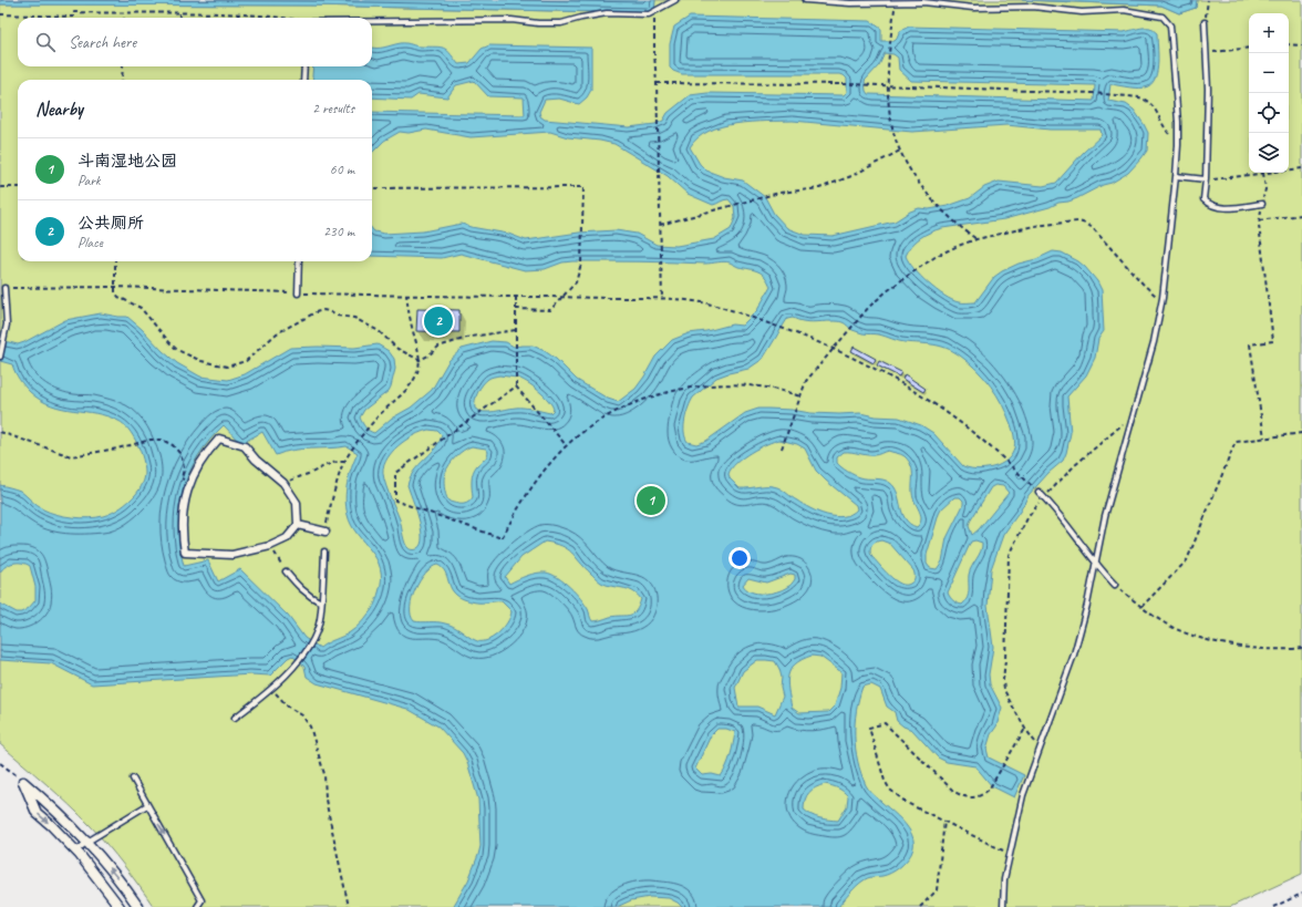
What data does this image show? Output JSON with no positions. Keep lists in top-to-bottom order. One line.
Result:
{"page":{"map_buttons":["+","−"],"search":"Search here","heading":["Nearby","2 results"],"list":[{"mark":"1","name":"斗南湿地公园","note":"Park","value":"60 m"},{"mark":"2","name":"公共厕所","note":"Place","value":"230 m"}],"pins":["2","1"]}}
